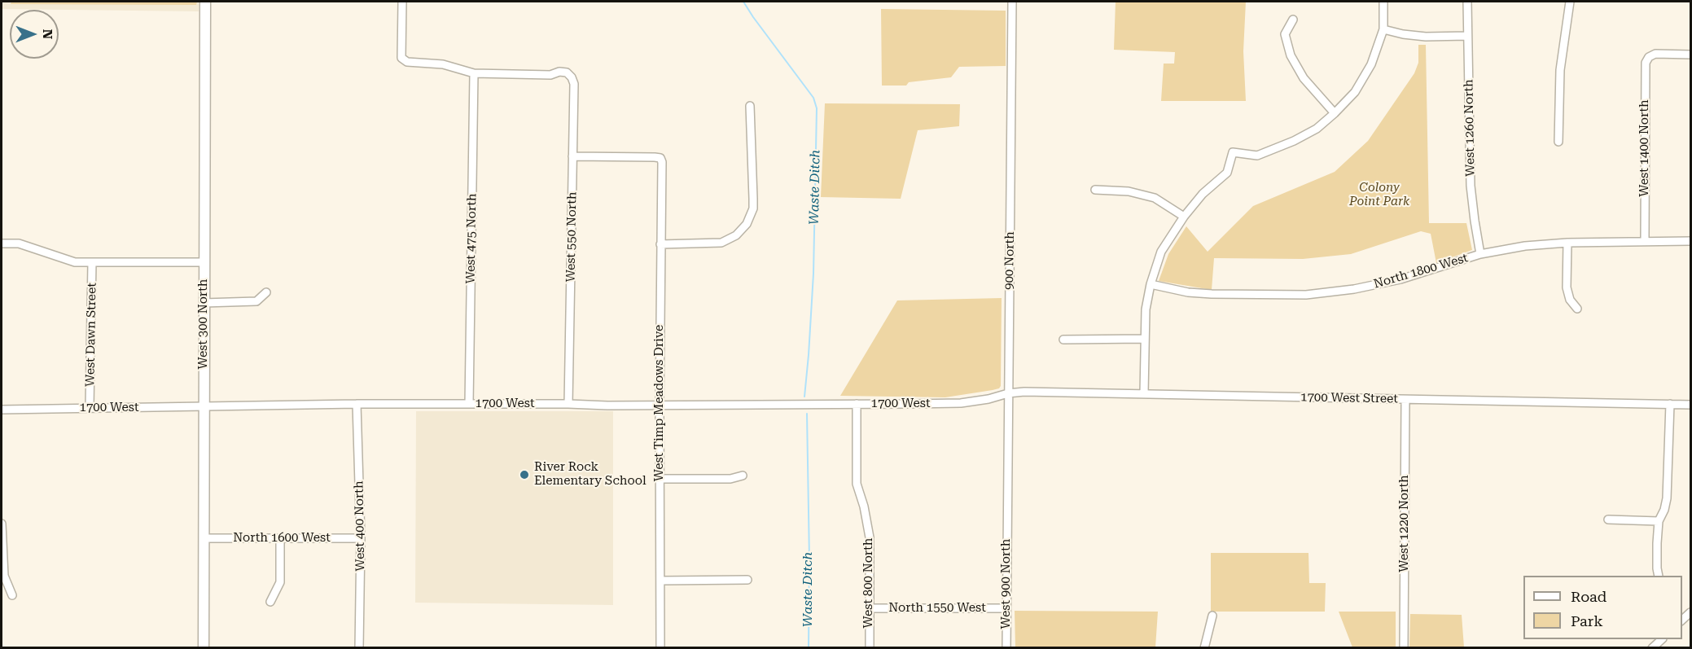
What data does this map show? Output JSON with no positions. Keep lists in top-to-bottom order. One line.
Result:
{"streets":{"street":["West 1260 North","West 1400 North","West 550 North","West 475 North","900 North","North 1800 West","West 300 North","West Dawn Street","1700 West Street","West Timp Meadows Drive","1700 West","West 1220 North","West 400 North","North 1600 West","West 800 North","West 900 North","North 1550 West"]},"crossings":[["West 1260 North","North 1800 West"],["West 1400 North","North 1800 West"],["West 550 North","West 475 North"],["West 550 North","West Timp Meadows Drive"],["West 550 North","1700 West"],["West 475 North","1700 West"],["900 North","1700 West Street"],["900 North","1700 West"],["900 North","West 900 North"],["West 300 North","1700 West"],["West 300 North","North 1600 West"],["West Dawn Street","1700 West"],["1700 West Street","1700 West"],["1700 West Street","West 1220 North"],["West Timp Meadows Drive","1700 West"],["1700 West","West 400 North"],["1700 West","West 800 North"],["West 400 North","North 1600 West"],["West 800 North","North 1550 West"],["West 900 North","North 1550 West"]],"water":["Waste Ditch"],"parks":["Colony Point Park"],"places":["River Rock Elementary School"],"legend":["Road","Park"],"north":"right"}
